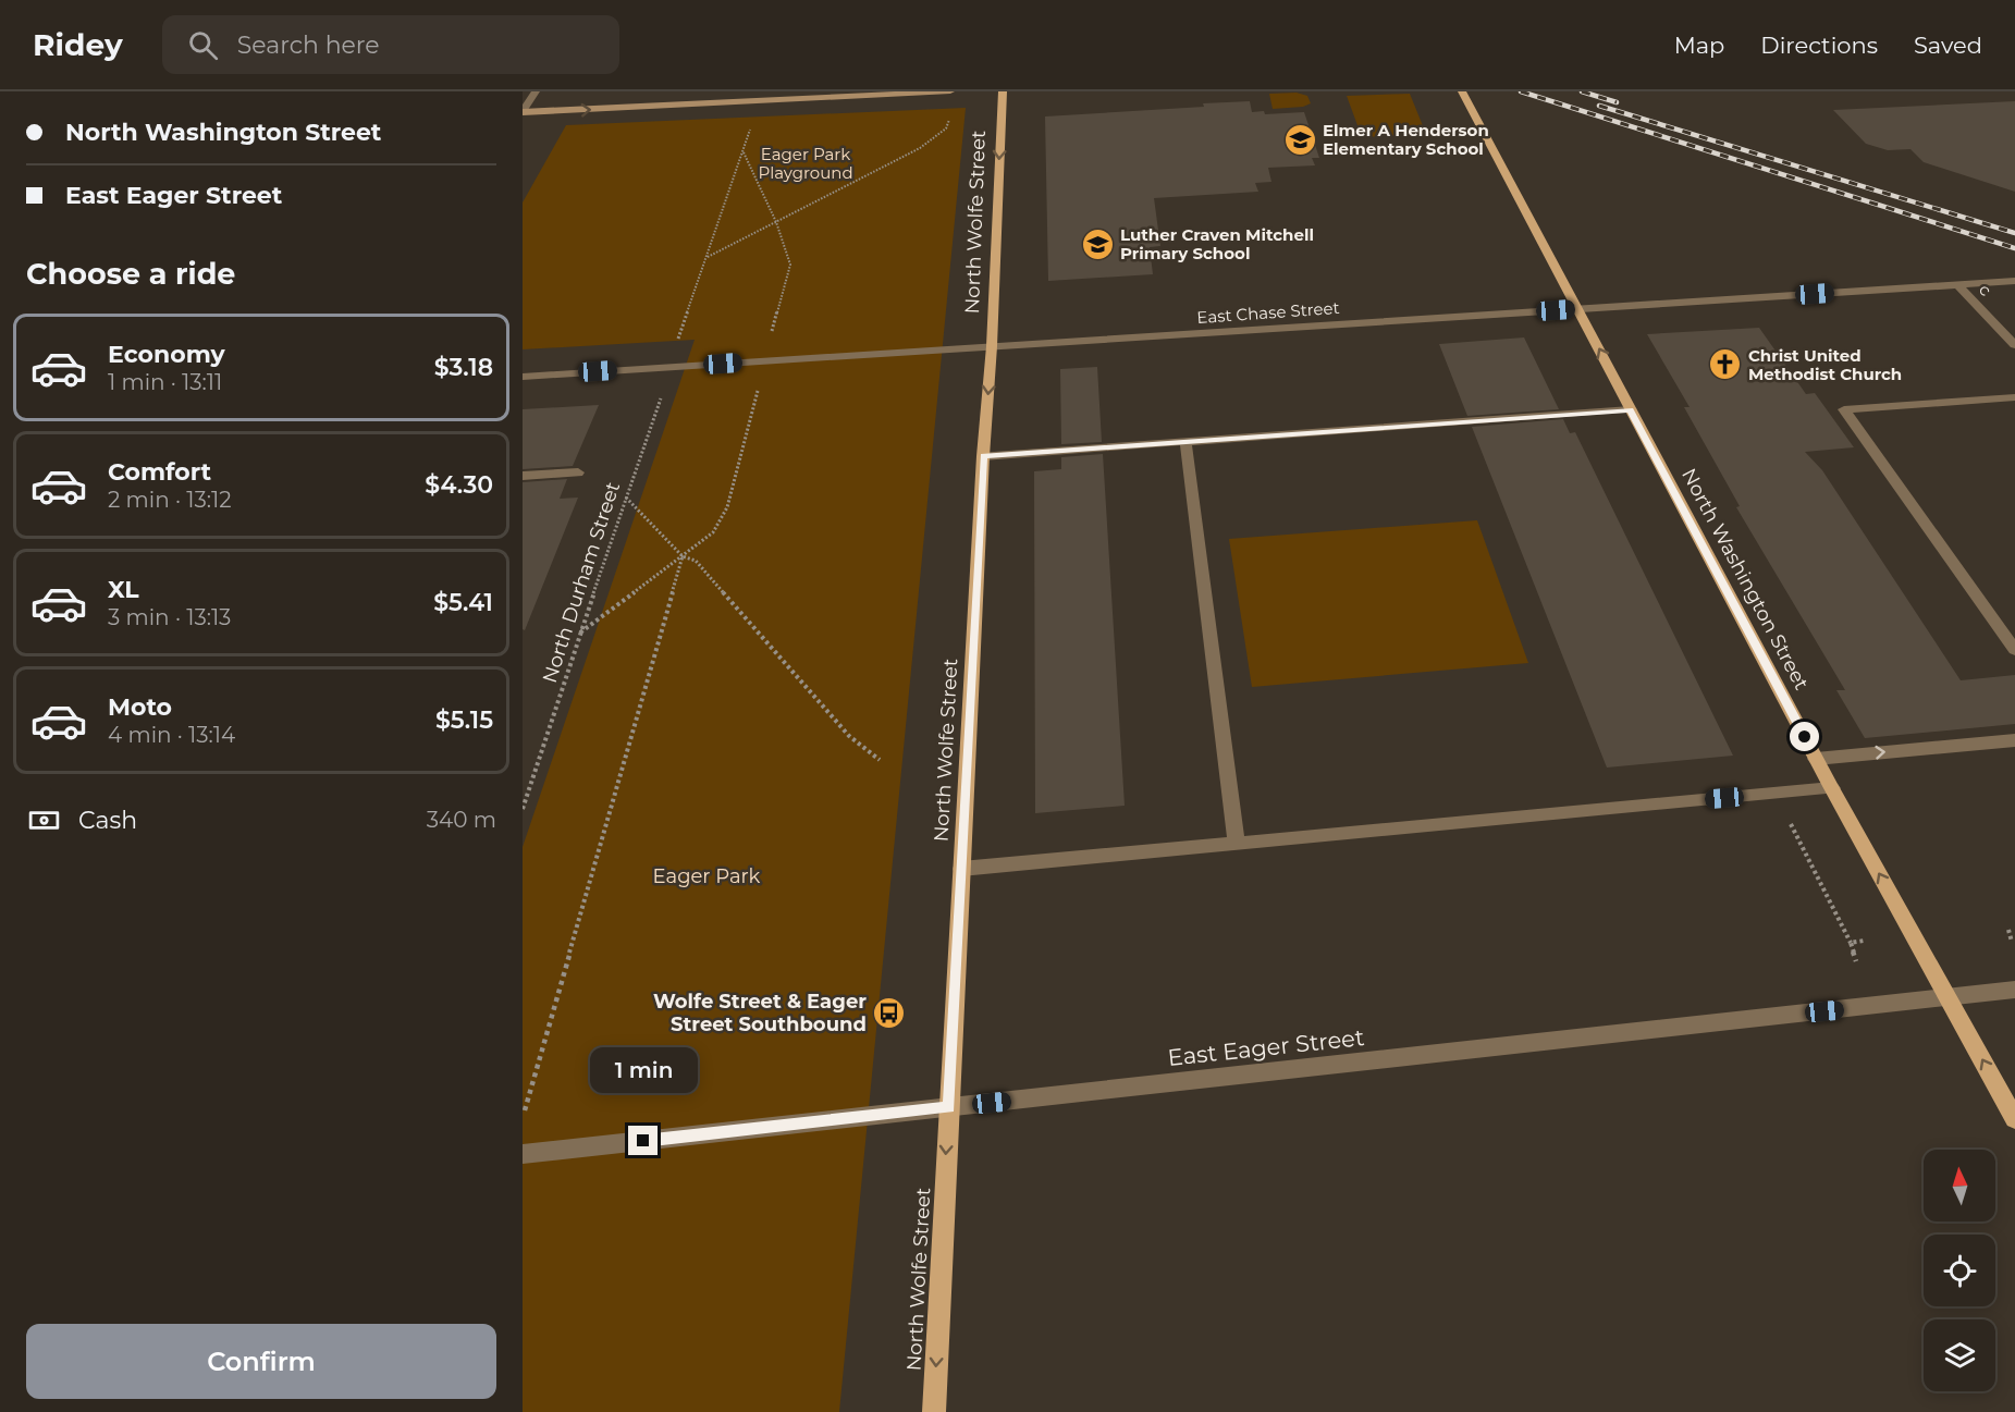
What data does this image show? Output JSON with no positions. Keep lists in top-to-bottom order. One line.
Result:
{"streets":{"main road":["North Wolfe Street","North Washington Street"],"street":["c","East Chase Street","East Eager Street"],"path":["North Durham Street"]},"crossings":[["North Wolfe Street","East Chase Street"],["North Wolfe Street","East Eager Street"],["c","East Chase Street"],["East Chase Street","North Washington Street"],["East Chase Street","North Durham Street"],["North Washington Street","East Eager Street"]],"one_way":["North Wolfe Street","North Washington Street"],"parks":["Eager Park Playground","Eager Park"],"places":{"school or university":["Elmer A Henderson Elementary School","Luther Craven Mitchell Primary School"],"church":["Christ United Methodist Church"],"bus stop":["Wolfe Street & Eager Street Southbound"]},"north":"top","page":{"header":"Ridey","search":"Search here","nav":["Map","Directions","Saved"],"banner":["North Washington Street","East Eager Street"],"heading":"Choose a ride","list":[{"name":"Economy","note":"1 min · 13:11","value":"$3.18"},{"name":"Comfort","note":"2 min · 13:12","value":"$4.30"},{"name":"XL","note":"3 min · 13:13","value":"$5.41"},{"name":"Moto","note":"4 min · 13:14","value":"$5.15"}],"pay":["Cash","340 m"],"bubble":"1 min","buttons":"Confirm"}}
